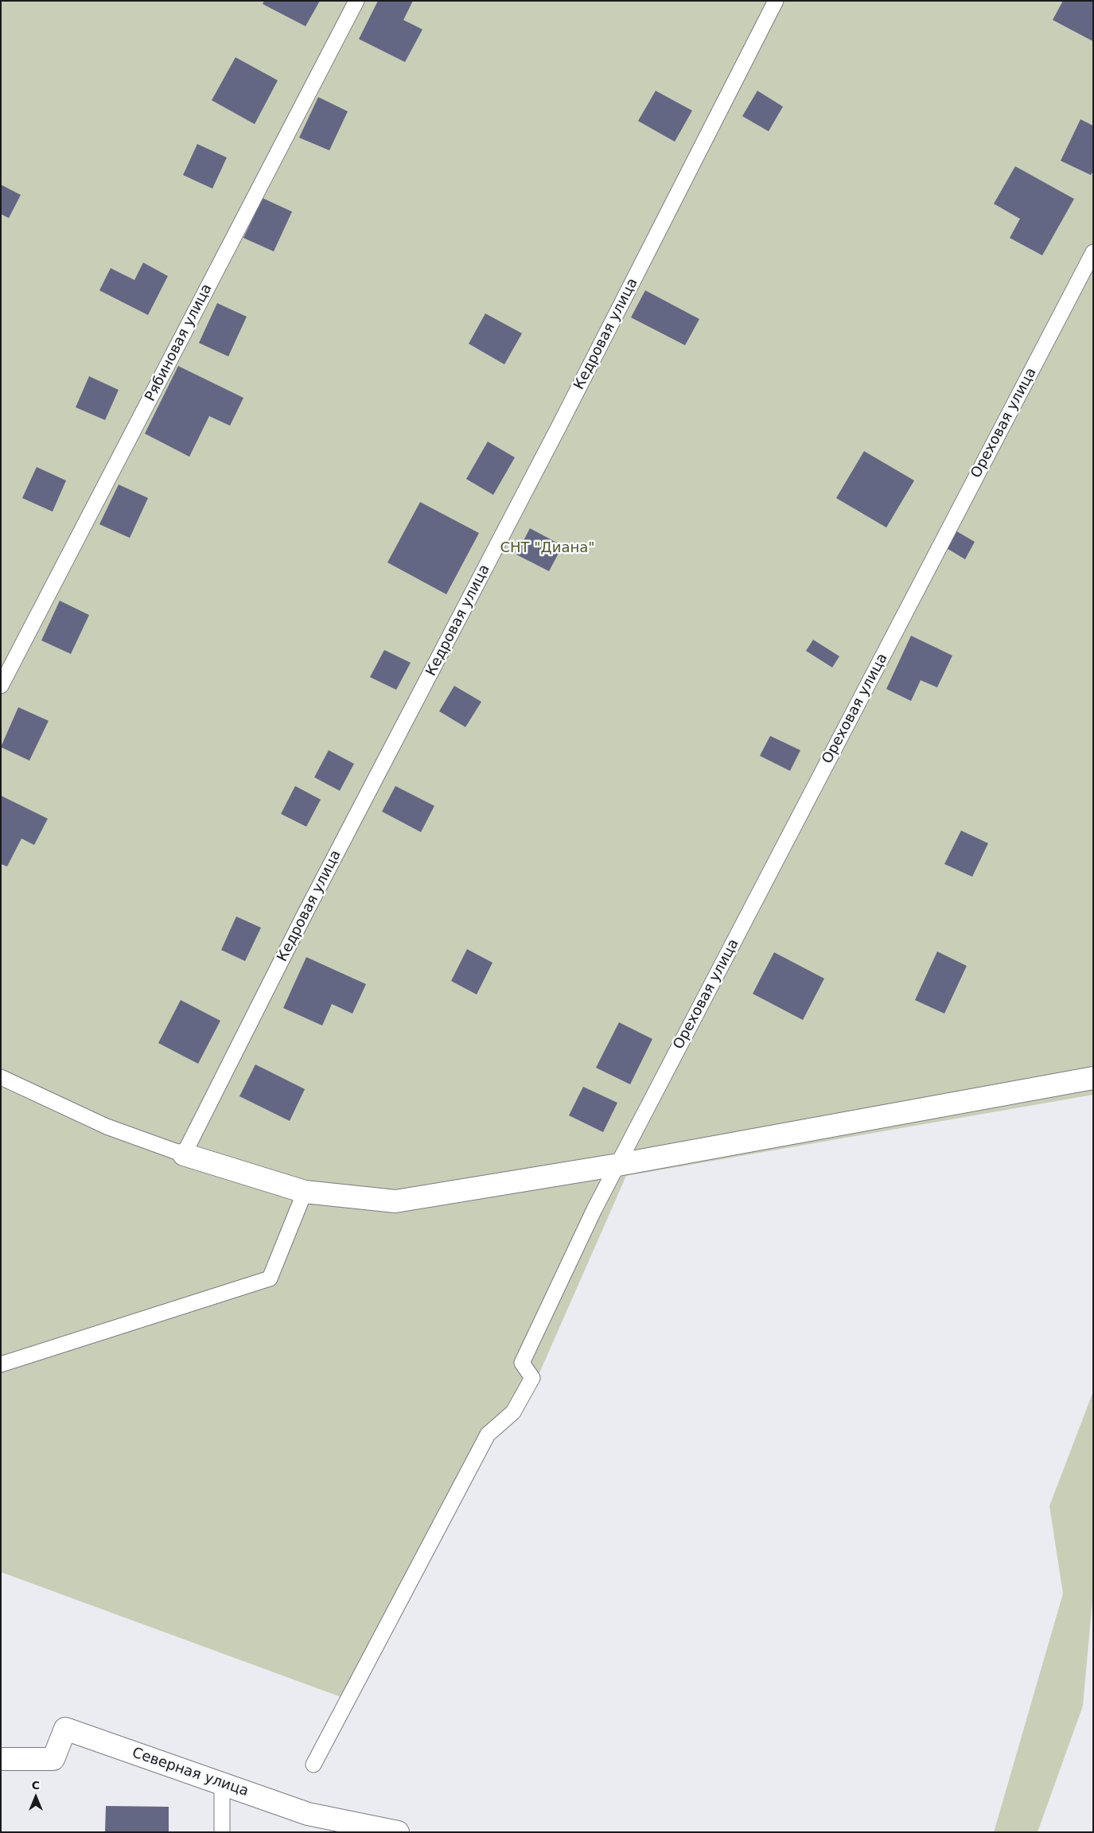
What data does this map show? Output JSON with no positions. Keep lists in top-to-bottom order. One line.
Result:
{"streets":{"street":["Северная улица"],"lane":["Кедровая улица","Рябиновая улица","Ореховая улица"]},"parks":["СНТ \"Диана\""],"north":"top"}
